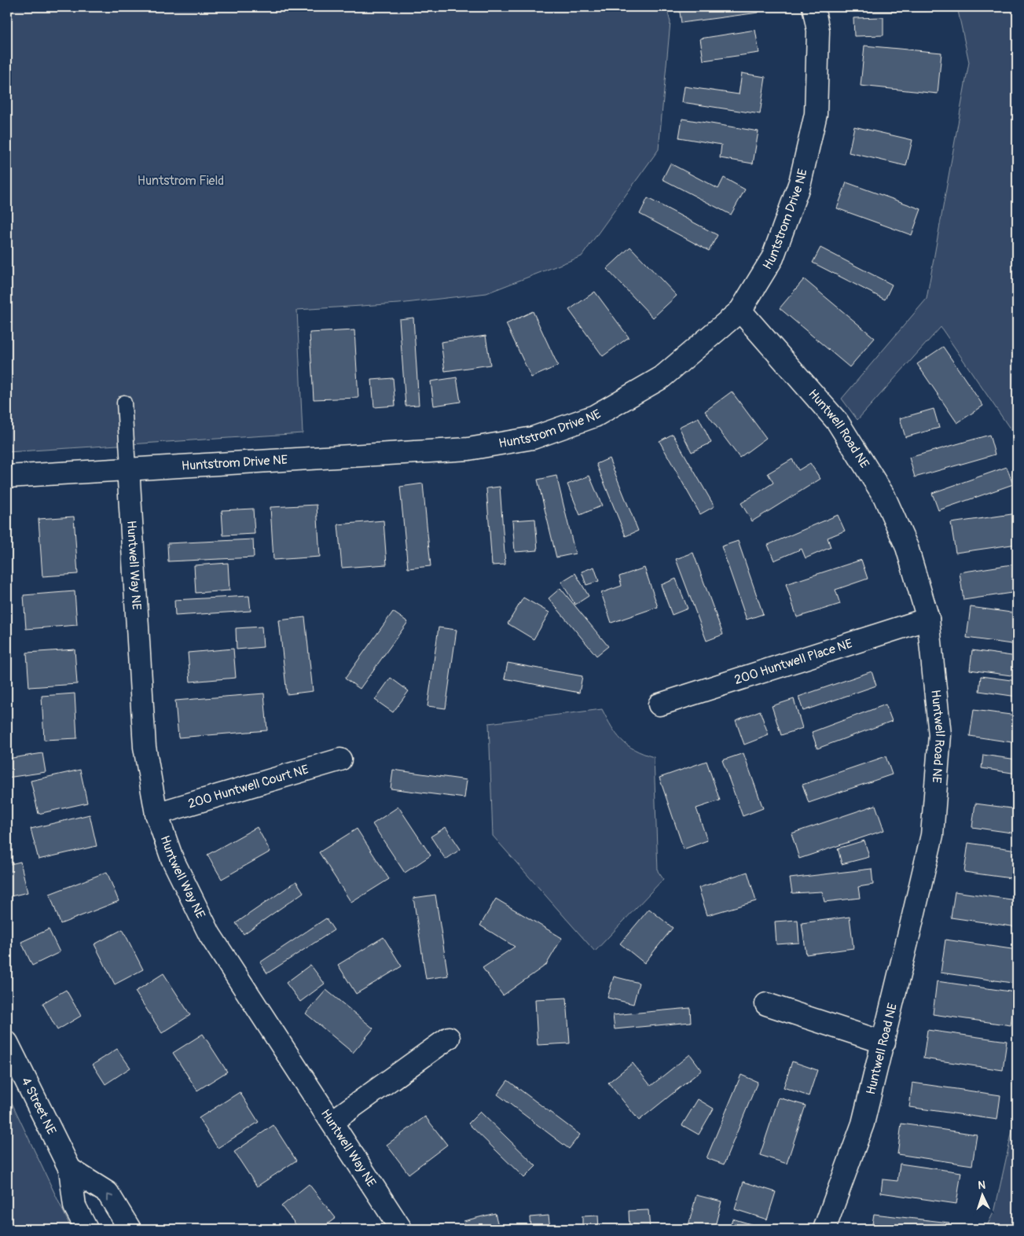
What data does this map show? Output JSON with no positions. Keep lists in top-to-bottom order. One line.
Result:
{"streets":{"street":["Huntstrom Drive NE","Huntwell Road NE","Huntwell Way NE","200 Huntwell Place NE","200 Huntwell Court NE","4 Street NE"]},"crossings":[["Huntstrom Drive NE","Huntwell Road NE"],["Huntstrom Drive NE","Huntwell Way NE"],["Huntwell Road NE","200 Huntwell Place NE"],["Huntwell Way NE","200 Huntwell Court NE"]],"parks":["Huntstrom Field"],"north":"top"}
